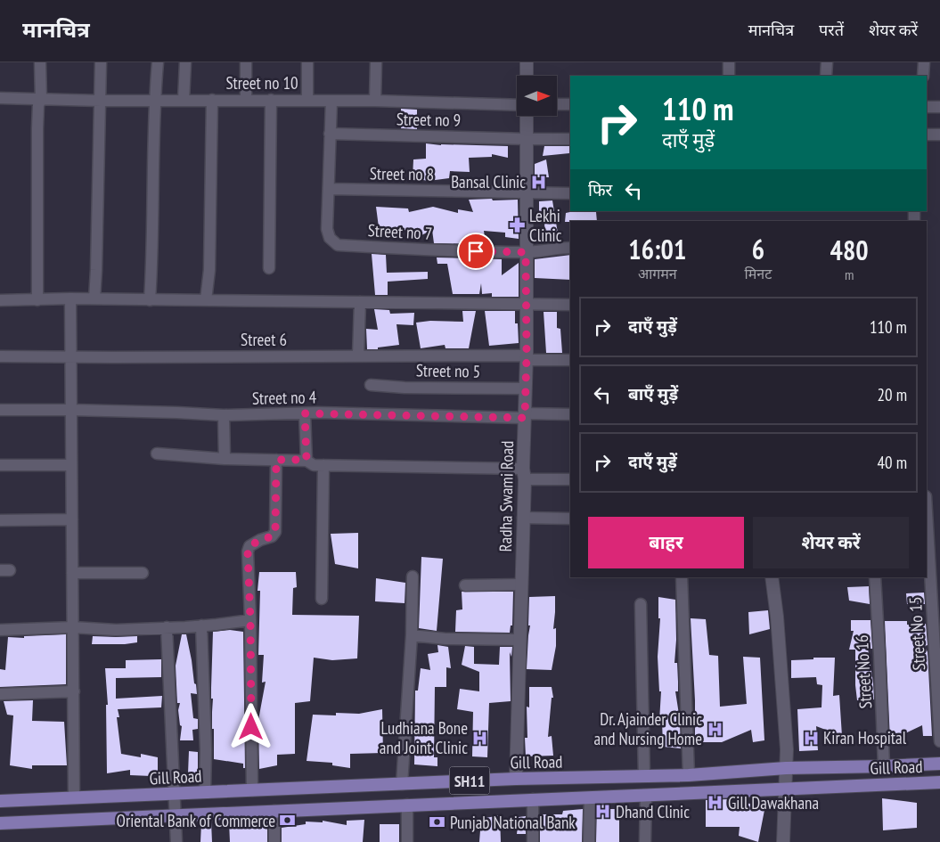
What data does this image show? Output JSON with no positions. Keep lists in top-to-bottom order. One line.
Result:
{"streets":{"main road":["Gill Road","SH11"],"street":["Street no 10","Street no 9","Street no 8","Street no 7","Street 6","Street no 5","Street no 4","Radha Swami Road","Street No 15","Street No 16"]},"crossings":[["Street no 9","Radha Swami Road"],["Street no 8","Street no 7"],["Street no 8","Radha Swami Road"],["Street no 7","Radha Swami Road"],["Street 6","Radha Swami Road"],["Street no 5","Radha Swami Road"],["Street no 4","Radha Swami Road"],["Radha Swami Road","Gill Road"],["Street No 16","Gill Road"]],"places":{"hospital":["Bansal Clinic","Dr. Ajainder Clinic and Nursing Home","Ludhiana Bone and Joint Clinic","Kiran Hospital","Gill Dawakhana","Dhand Clinic"],"pharmacy":["Lekhi Clinic"],"bank":["Oriental Bank of Commerce","Punjab National Bank"]},"north":"right","page":{"header":"मानचित्र","nav":["मानचित्र","परतें","शेयर करें"],"turn":["110 m","दाएँ मुड़ें"],"then":"फिर","eta":["16:01","आगमन","6","मिनट","480","m"],"list":[{"name":"दाएँ मुड़ें","value":"110 m"},{"name":"बाएँ मुड़ें","value":"20 m"},{"name":"दाएँ मुड़ें","value":"40 m"}],"buttons":["बाहर","शेयर करें"]}}
